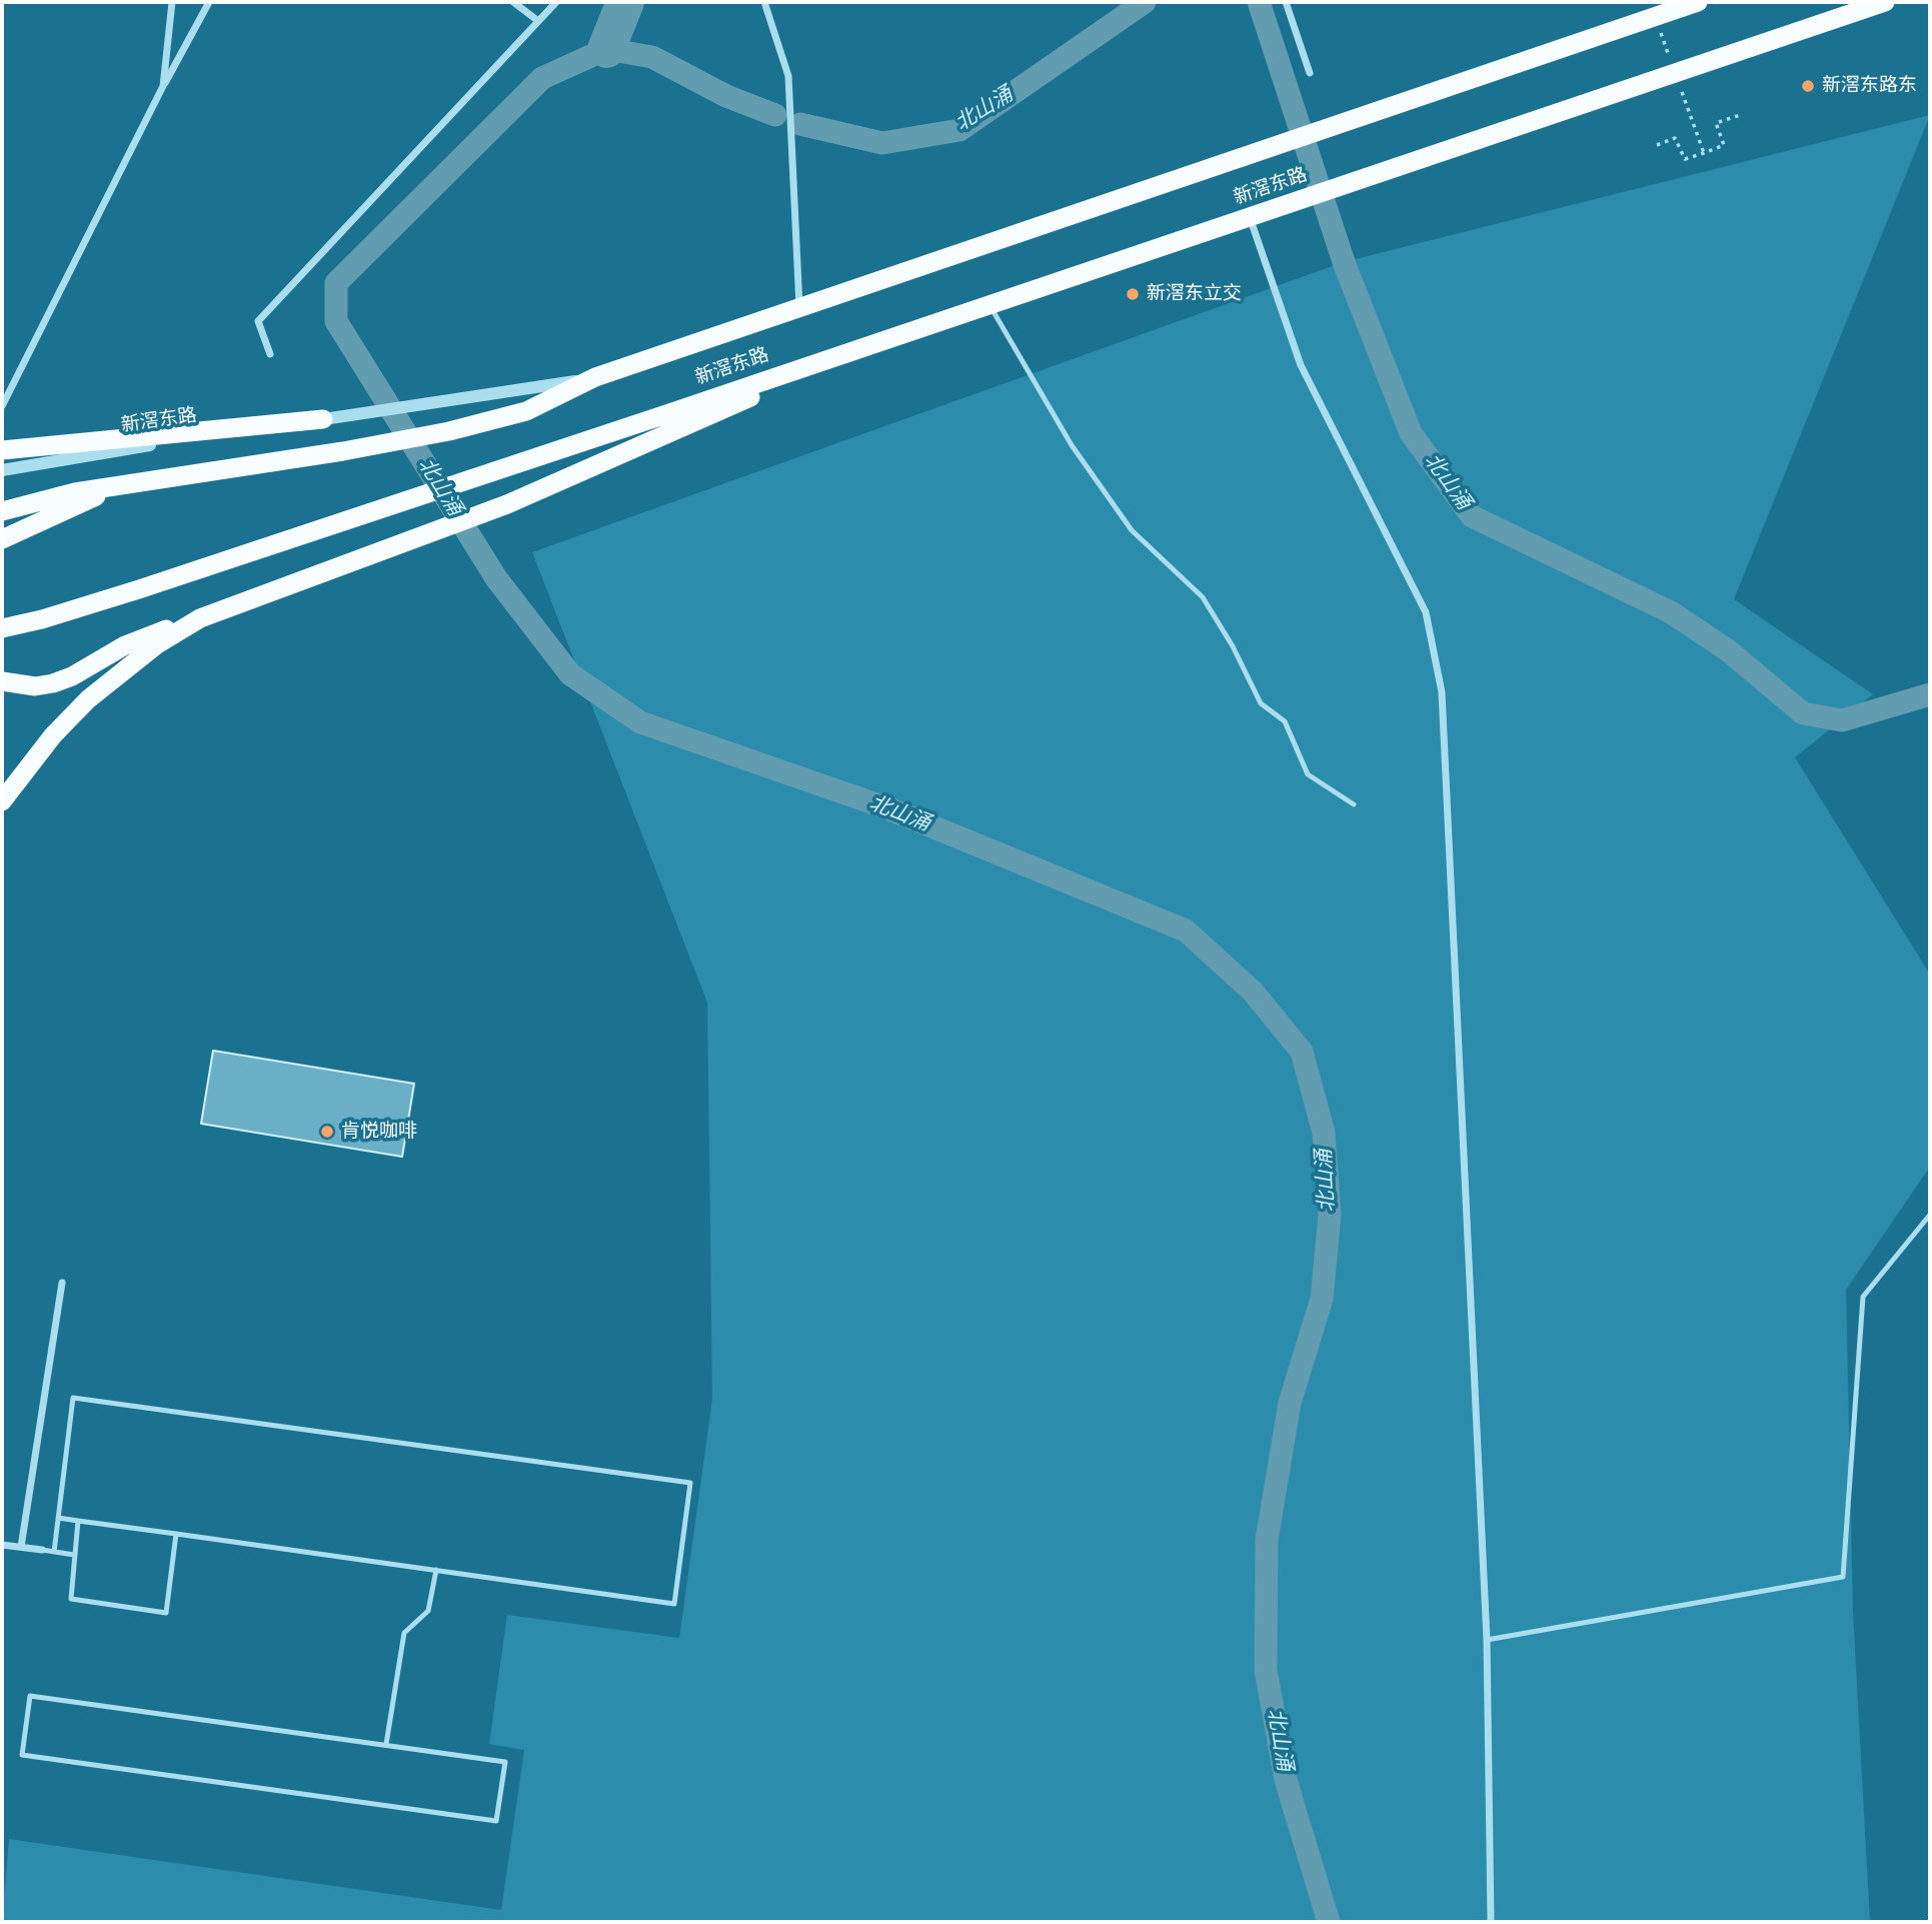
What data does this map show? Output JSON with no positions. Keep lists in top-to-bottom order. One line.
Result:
{"streets":{"highway":["新滘东路"]},"water":["北山涌"],"places":["新滘东路东","新滘东立交","肯悦咖啡"]}
